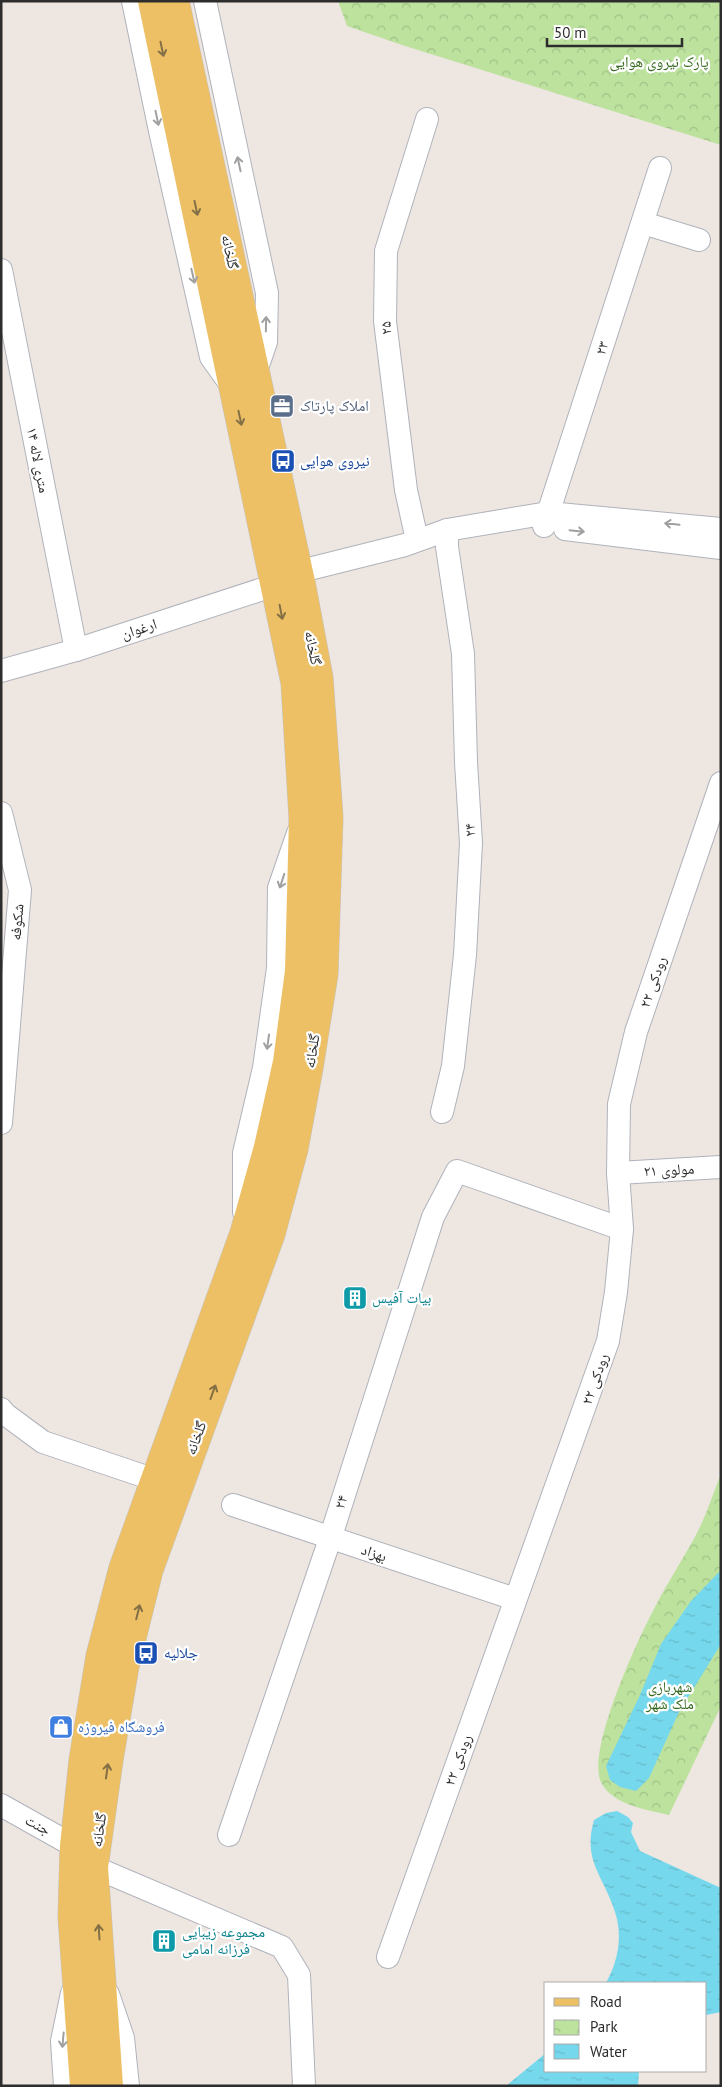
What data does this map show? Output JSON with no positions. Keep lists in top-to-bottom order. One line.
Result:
{"streets":{"main road":["گلخانه"],"street":["۲۵","۲۳","۱۴ متری لاله","ارغوان","۲۴","شکوفه","رودکی ۲۲","مولوی ۲۱","بهزاد","جنت"]},"crossings":[["گلخانه","ارغوان"],["گلخانه","جنت"],["۱۴ متری لاله","ارغوان"],["۲۴","رودکی ۲۲"],["۲۴","بهزاد"],["رودکی ۲۲","مولوی ۲۱"],["رودکی ۲۲","بهزاد"]],"parks":["پارک نیروی هوایی","شهربازی ملک شهر"],"places":{"office":["املاک پارتاک"],"bus stop":["نیروی هوایی","جلالیه"],"building":["بیات آفیس","مجموعه زیبایی فرزانه امامی"],"shop":["فروشگاه فیروزه"]},"legend":["Road","Park","Water"],"scale_bar":"50 m"}
